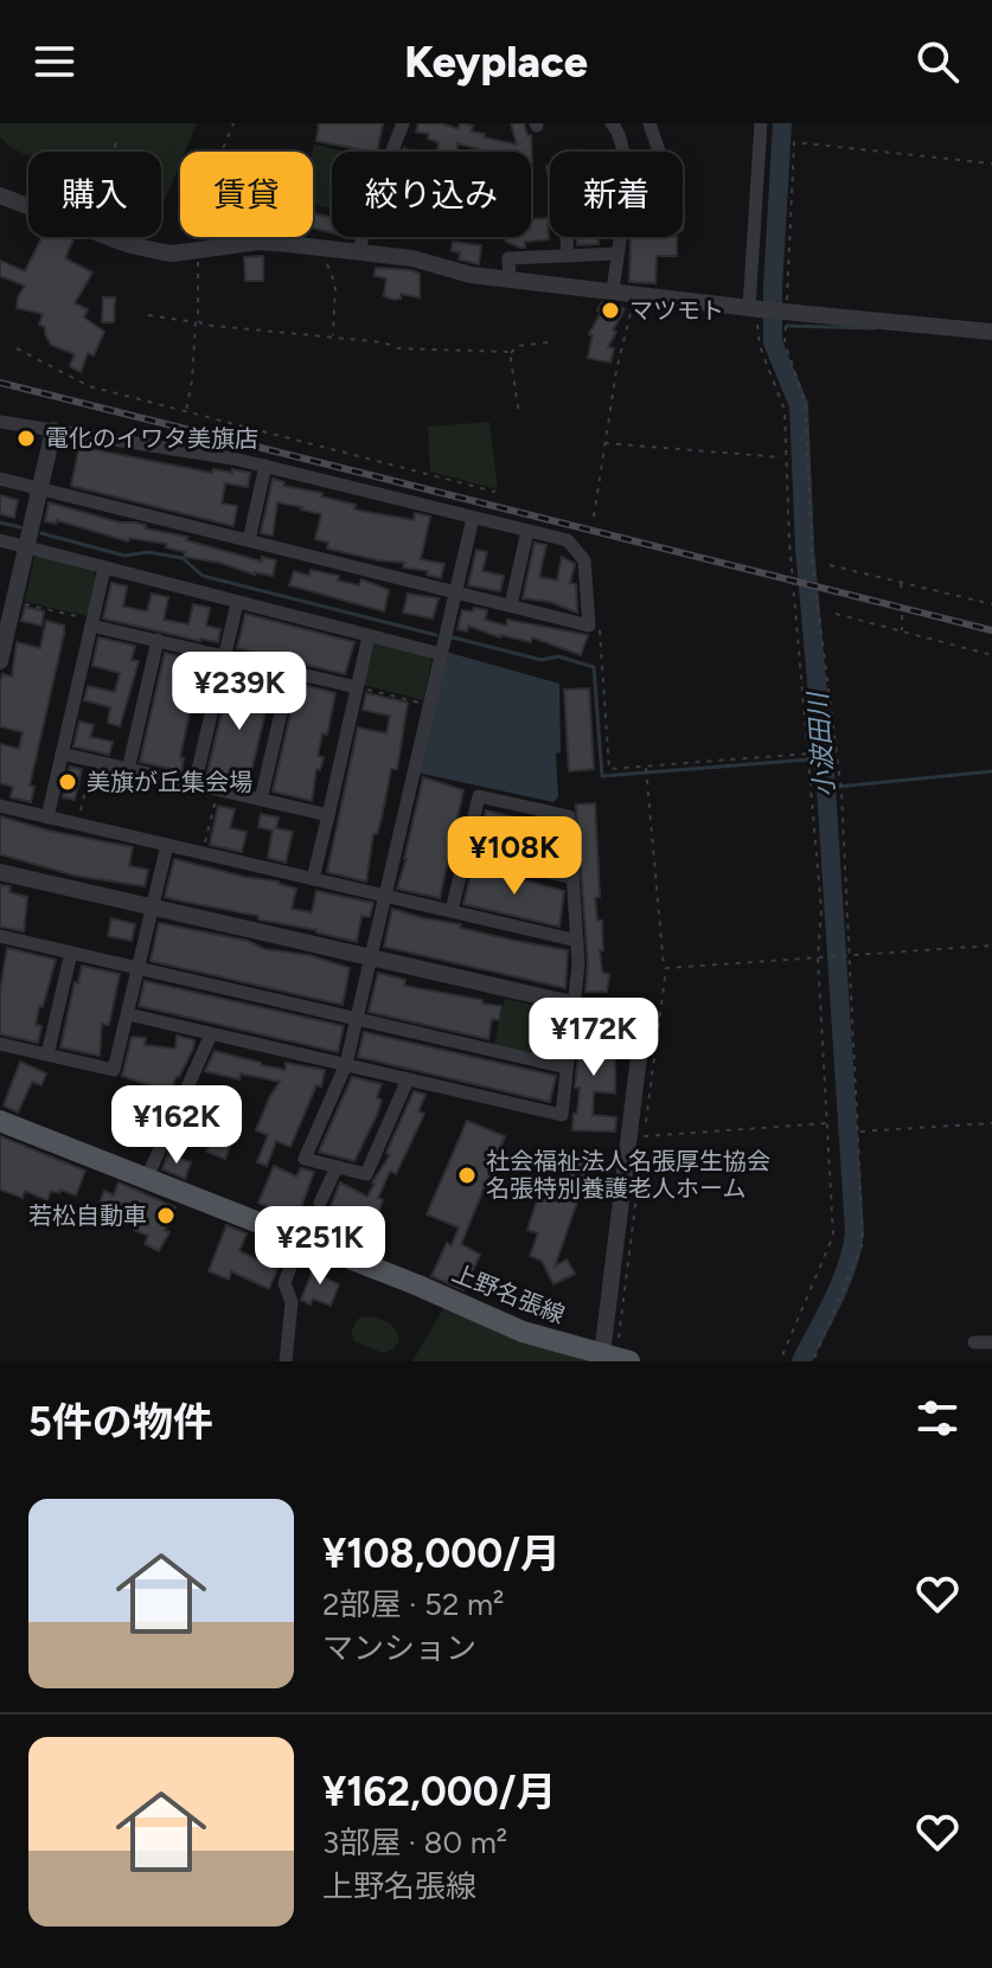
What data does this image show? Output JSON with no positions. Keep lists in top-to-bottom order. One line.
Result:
{"streets":{"main road":["上野名張線"]},"water":["小波田川"],"places":["マツモト","電化のイワタ美旗店","美旗が丘集会場","社会福祉法人名張厚生協会 名張特別養護老人ホーム","若松自動車"],"page":{"header":"Keyplace","chip":["購入","賃貸","絞り込み","新着"],"price":["¥239K","¥108K","¥172K","¥162K","¥251K"],"heading":"5件の物件","list":[{"name":"¥108,000/月","note":"2部屋 · 52 m² · マンション"},{"name":"¥162,000/月","note":"3部屋 · 80 m² · 上野名張線"}]}}
